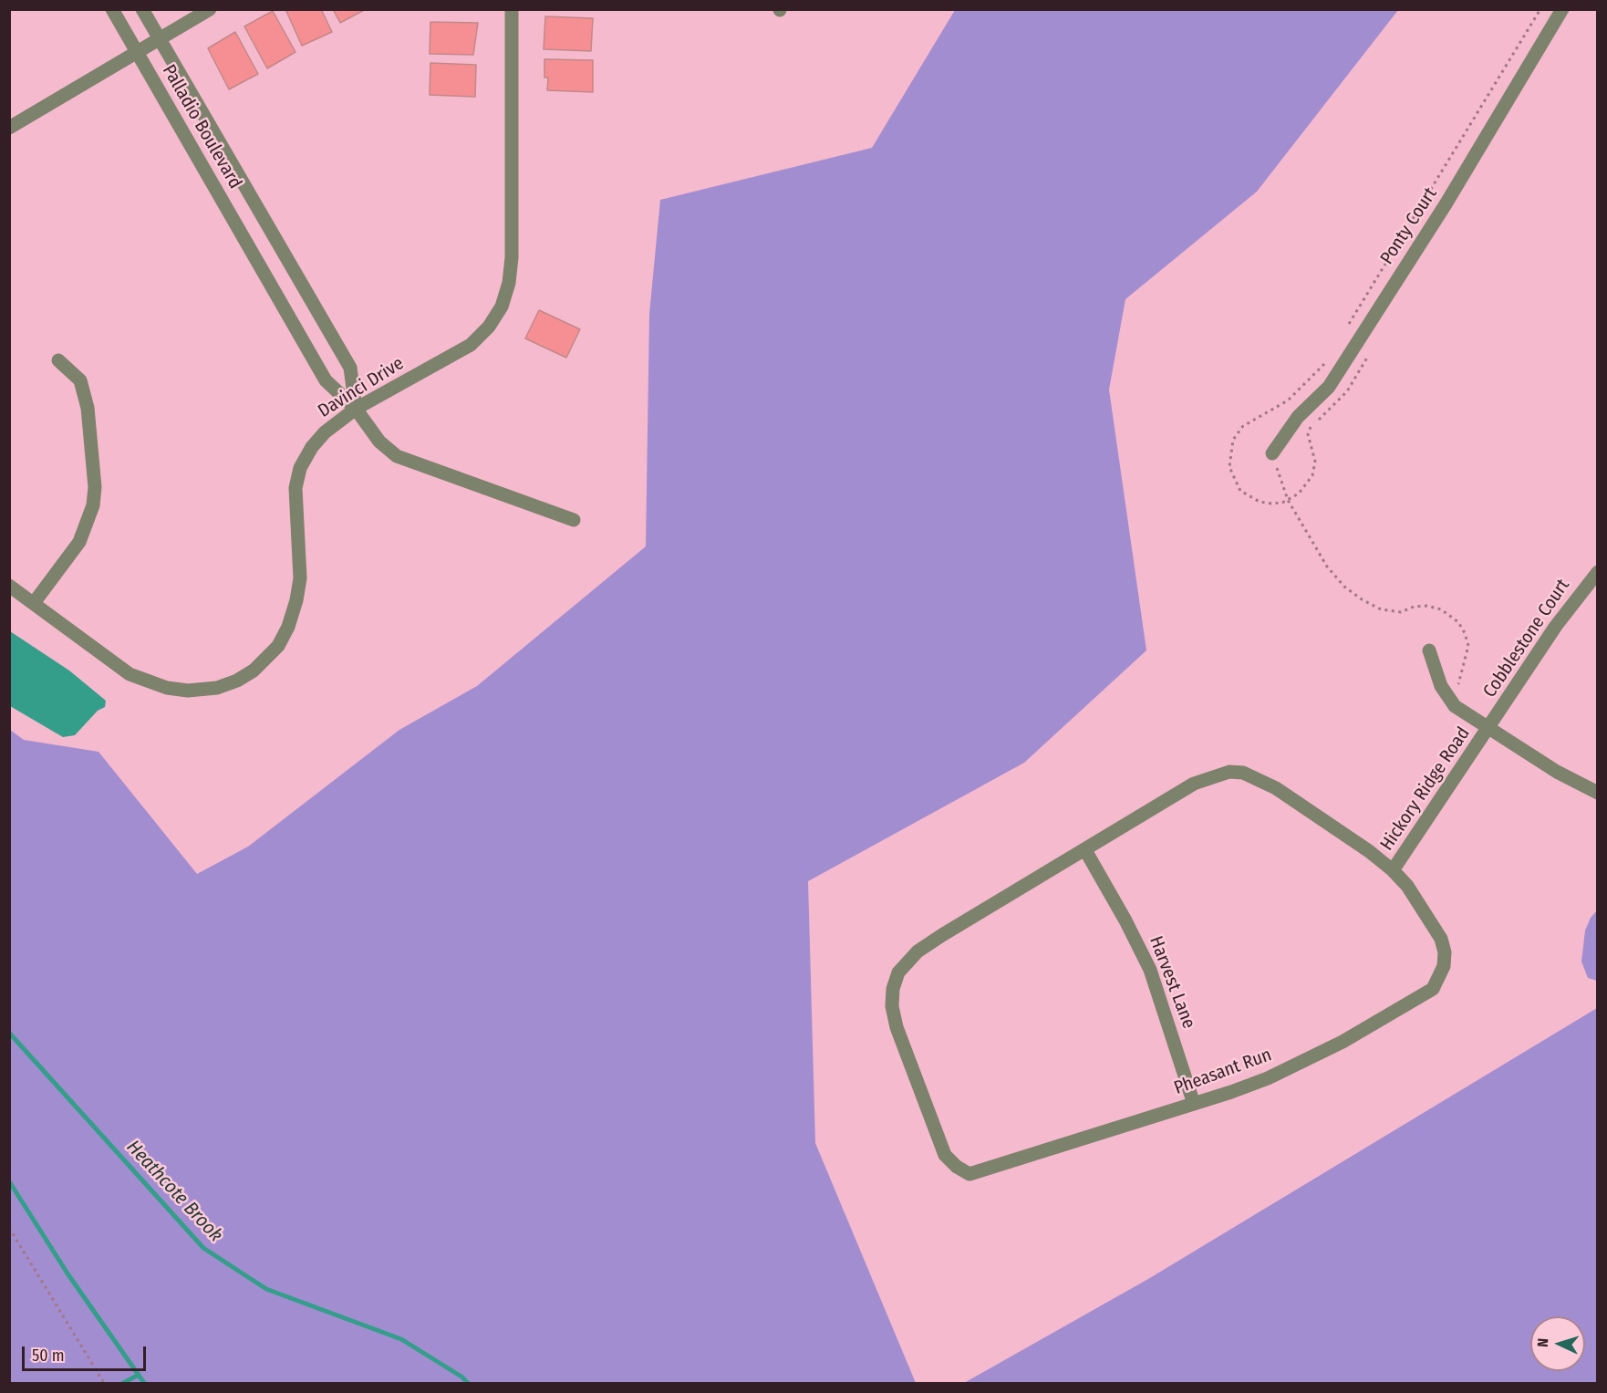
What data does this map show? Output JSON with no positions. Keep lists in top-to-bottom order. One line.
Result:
{"streets":{"street":["Palladio Boulevard","Ponty Court","Davinci Drive","Cobblestone Court","Hickory Ridge Road","Harvest Lane","Pheasant Run"]},"crossings":[["Palladio Boulevard","Davinci Drive"],["Cobblestone Court","Hickory Ridge Road"],["Hickory Ridge Road","Pheasant Run"],["Harvest Lane","Pheasant Run"]],"water":["Heathcote Brook"],"scale_bar":"50 m","north":"left"}
